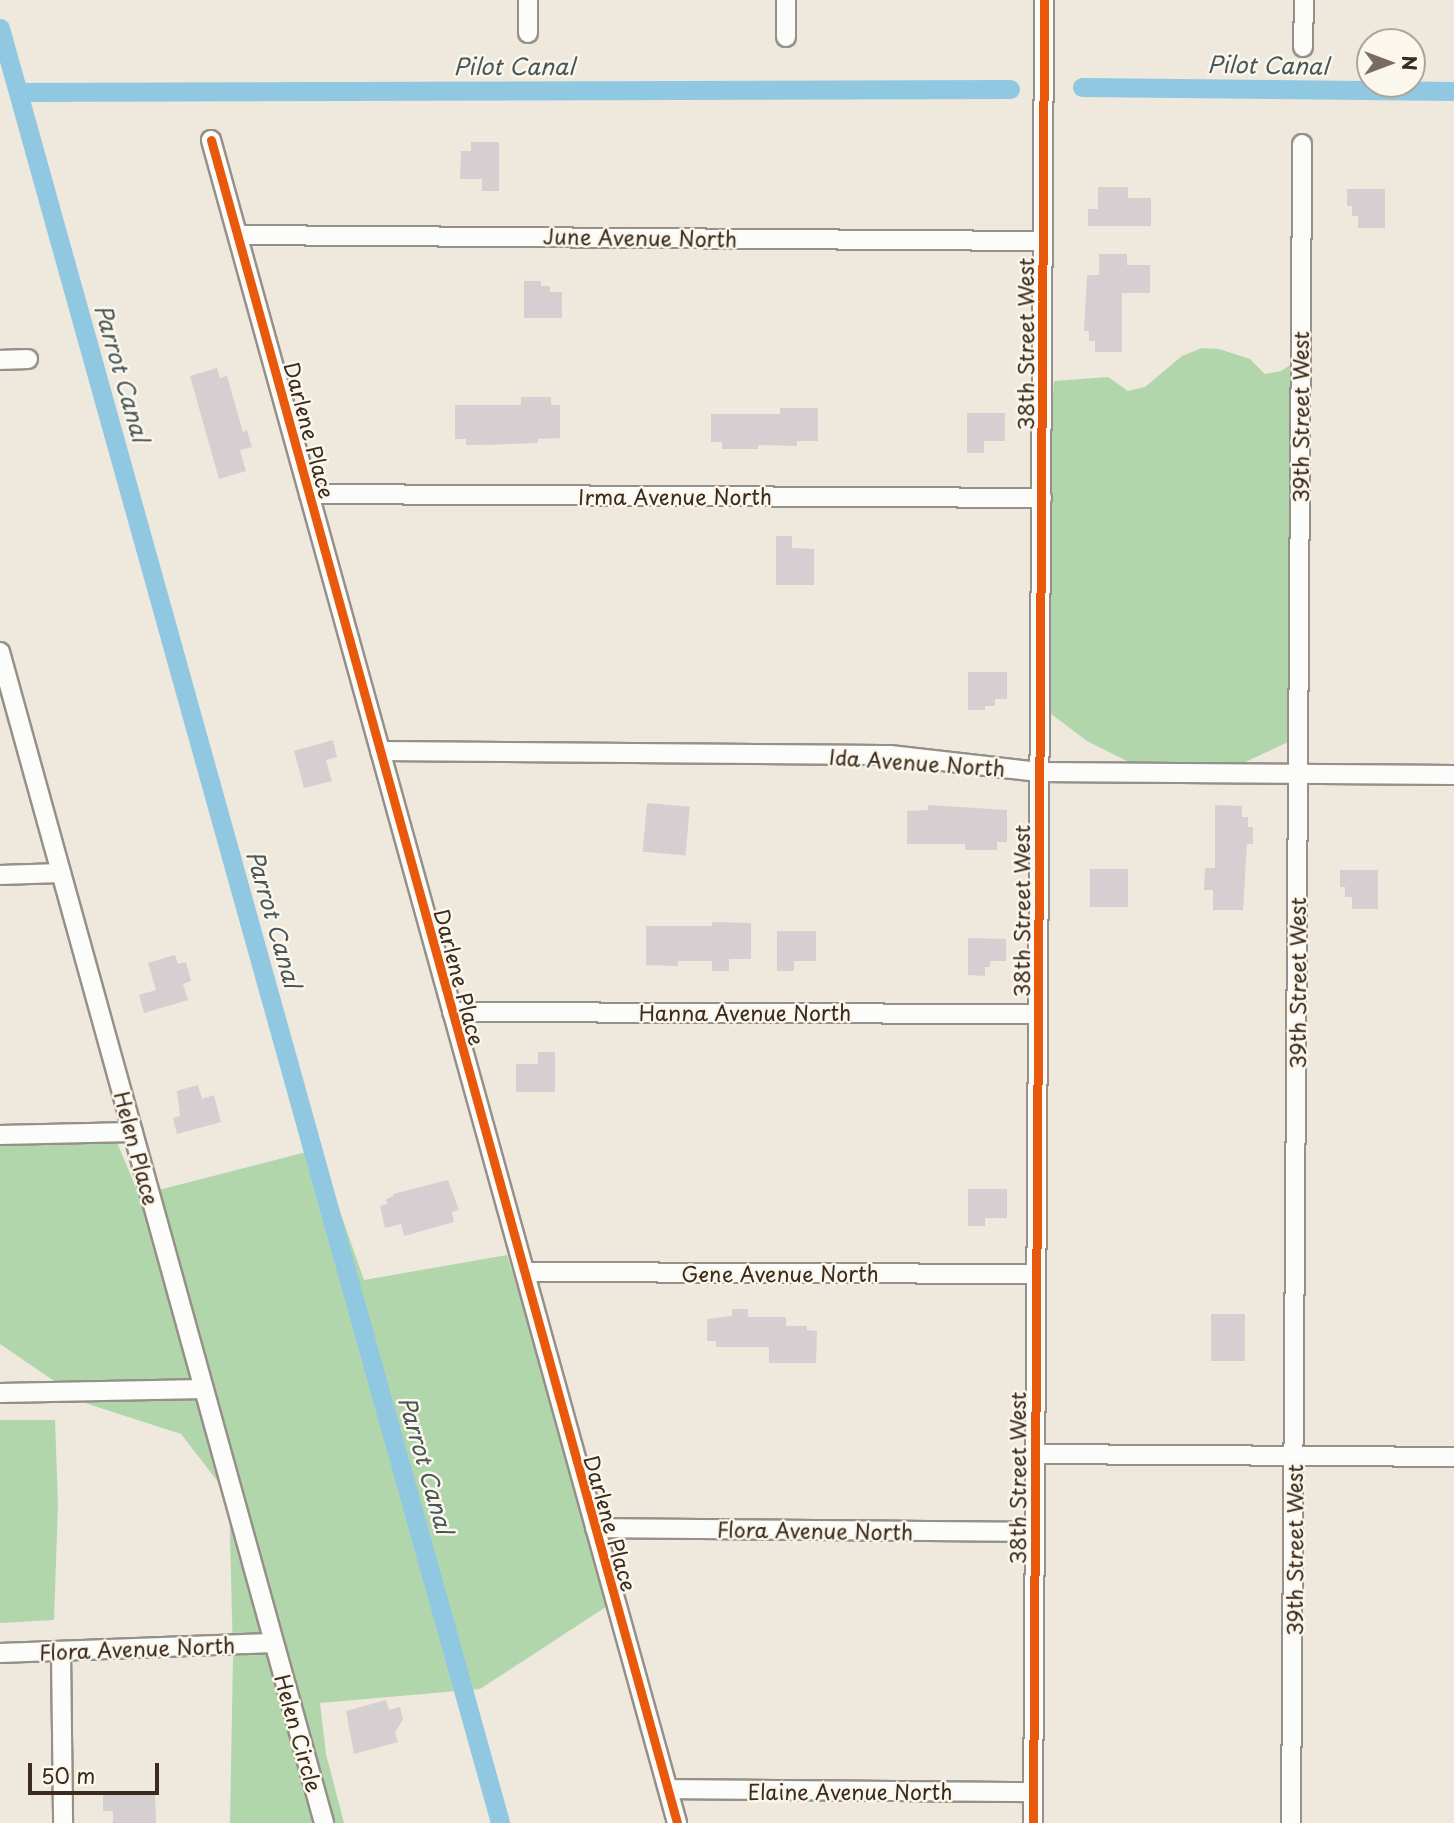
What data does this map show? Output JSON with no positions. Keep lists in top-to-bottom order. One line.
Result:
{"streets":{"street":["June Avenue North","38th Street West","39th Street West","Darlene Place","Irma Avenue North","Ida Avenue North","Hanna Avenue North","Helen Place","Gene Avenue North","Flora Avenue North","Helen Circle","Elaine Avenue North"]},"crossings":[["June Avenue North","38th Street West"],["June Avenue North","Darlene Place"],["38th Street West","Irma Avenue North"],["38th Street West","Ida Avenue North"],["38th Street West","Hanna Avenue North"],["38th Street West","Gene Avenue North"],["38th Street West","Flora Avenue North"],["38th Street West","Elaine Avenue North"],["39th Street West","Ida Avenue North"],["Darlene Place","Irma Avenue North"],["Darlene Place","Ida Avenue North"],["Darlene Place","Hanna Avenue North"],["Darlene Place","Gene Avenue North"],["Darlene Place","Flora Avenue North"],["Darlene Place","Elaine Avenue North"],["Helen Place","Flora Avenue North"],["Helen Place","Helen Circle"],["Flora Avenue North","Helen Circle"]],"water":["Pilot Canal","Parrot Canal"],"scale_bar":"50 m","north":"right"}
